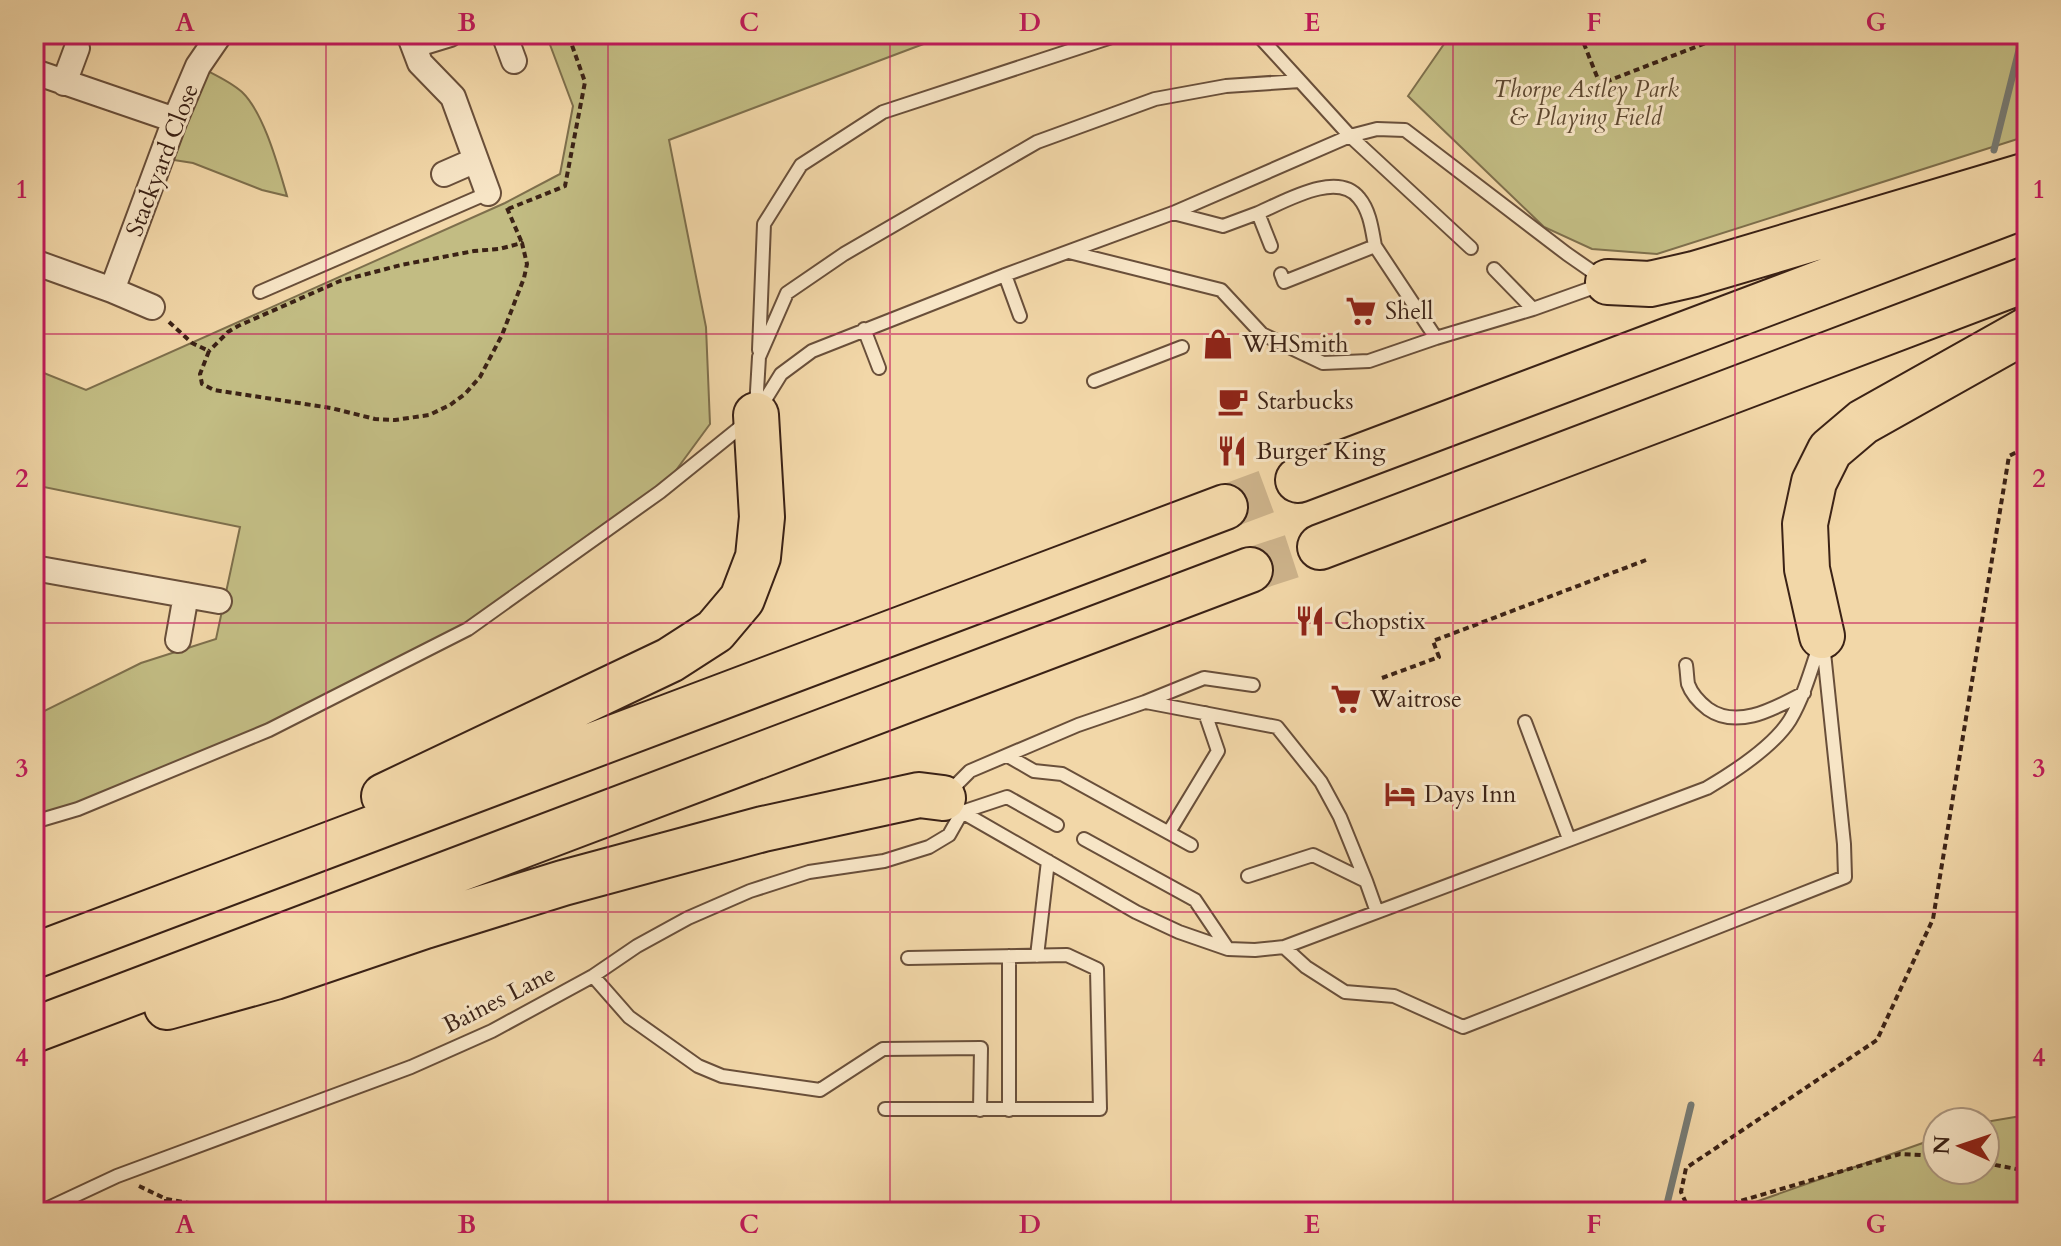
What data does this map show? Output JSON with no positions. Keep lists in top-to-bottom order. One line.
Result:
{"streets":{"street":["Stackyard Close"],"lane":["Baines Lane"]},"parks":["Thorpe Astley Park & Playing Field"],"places":{"supermarket":["Shell","Waitrose"],"shop":["WHSmith"],"cafe":["Starbucks"],"restaurant":["Burger King","Chopstix"],"hotel":["Days Inn"]},"north":"left","grid":{"columns":["A","B","C","D","E","F","G"],"rows":["1","2","3","4"]}}
